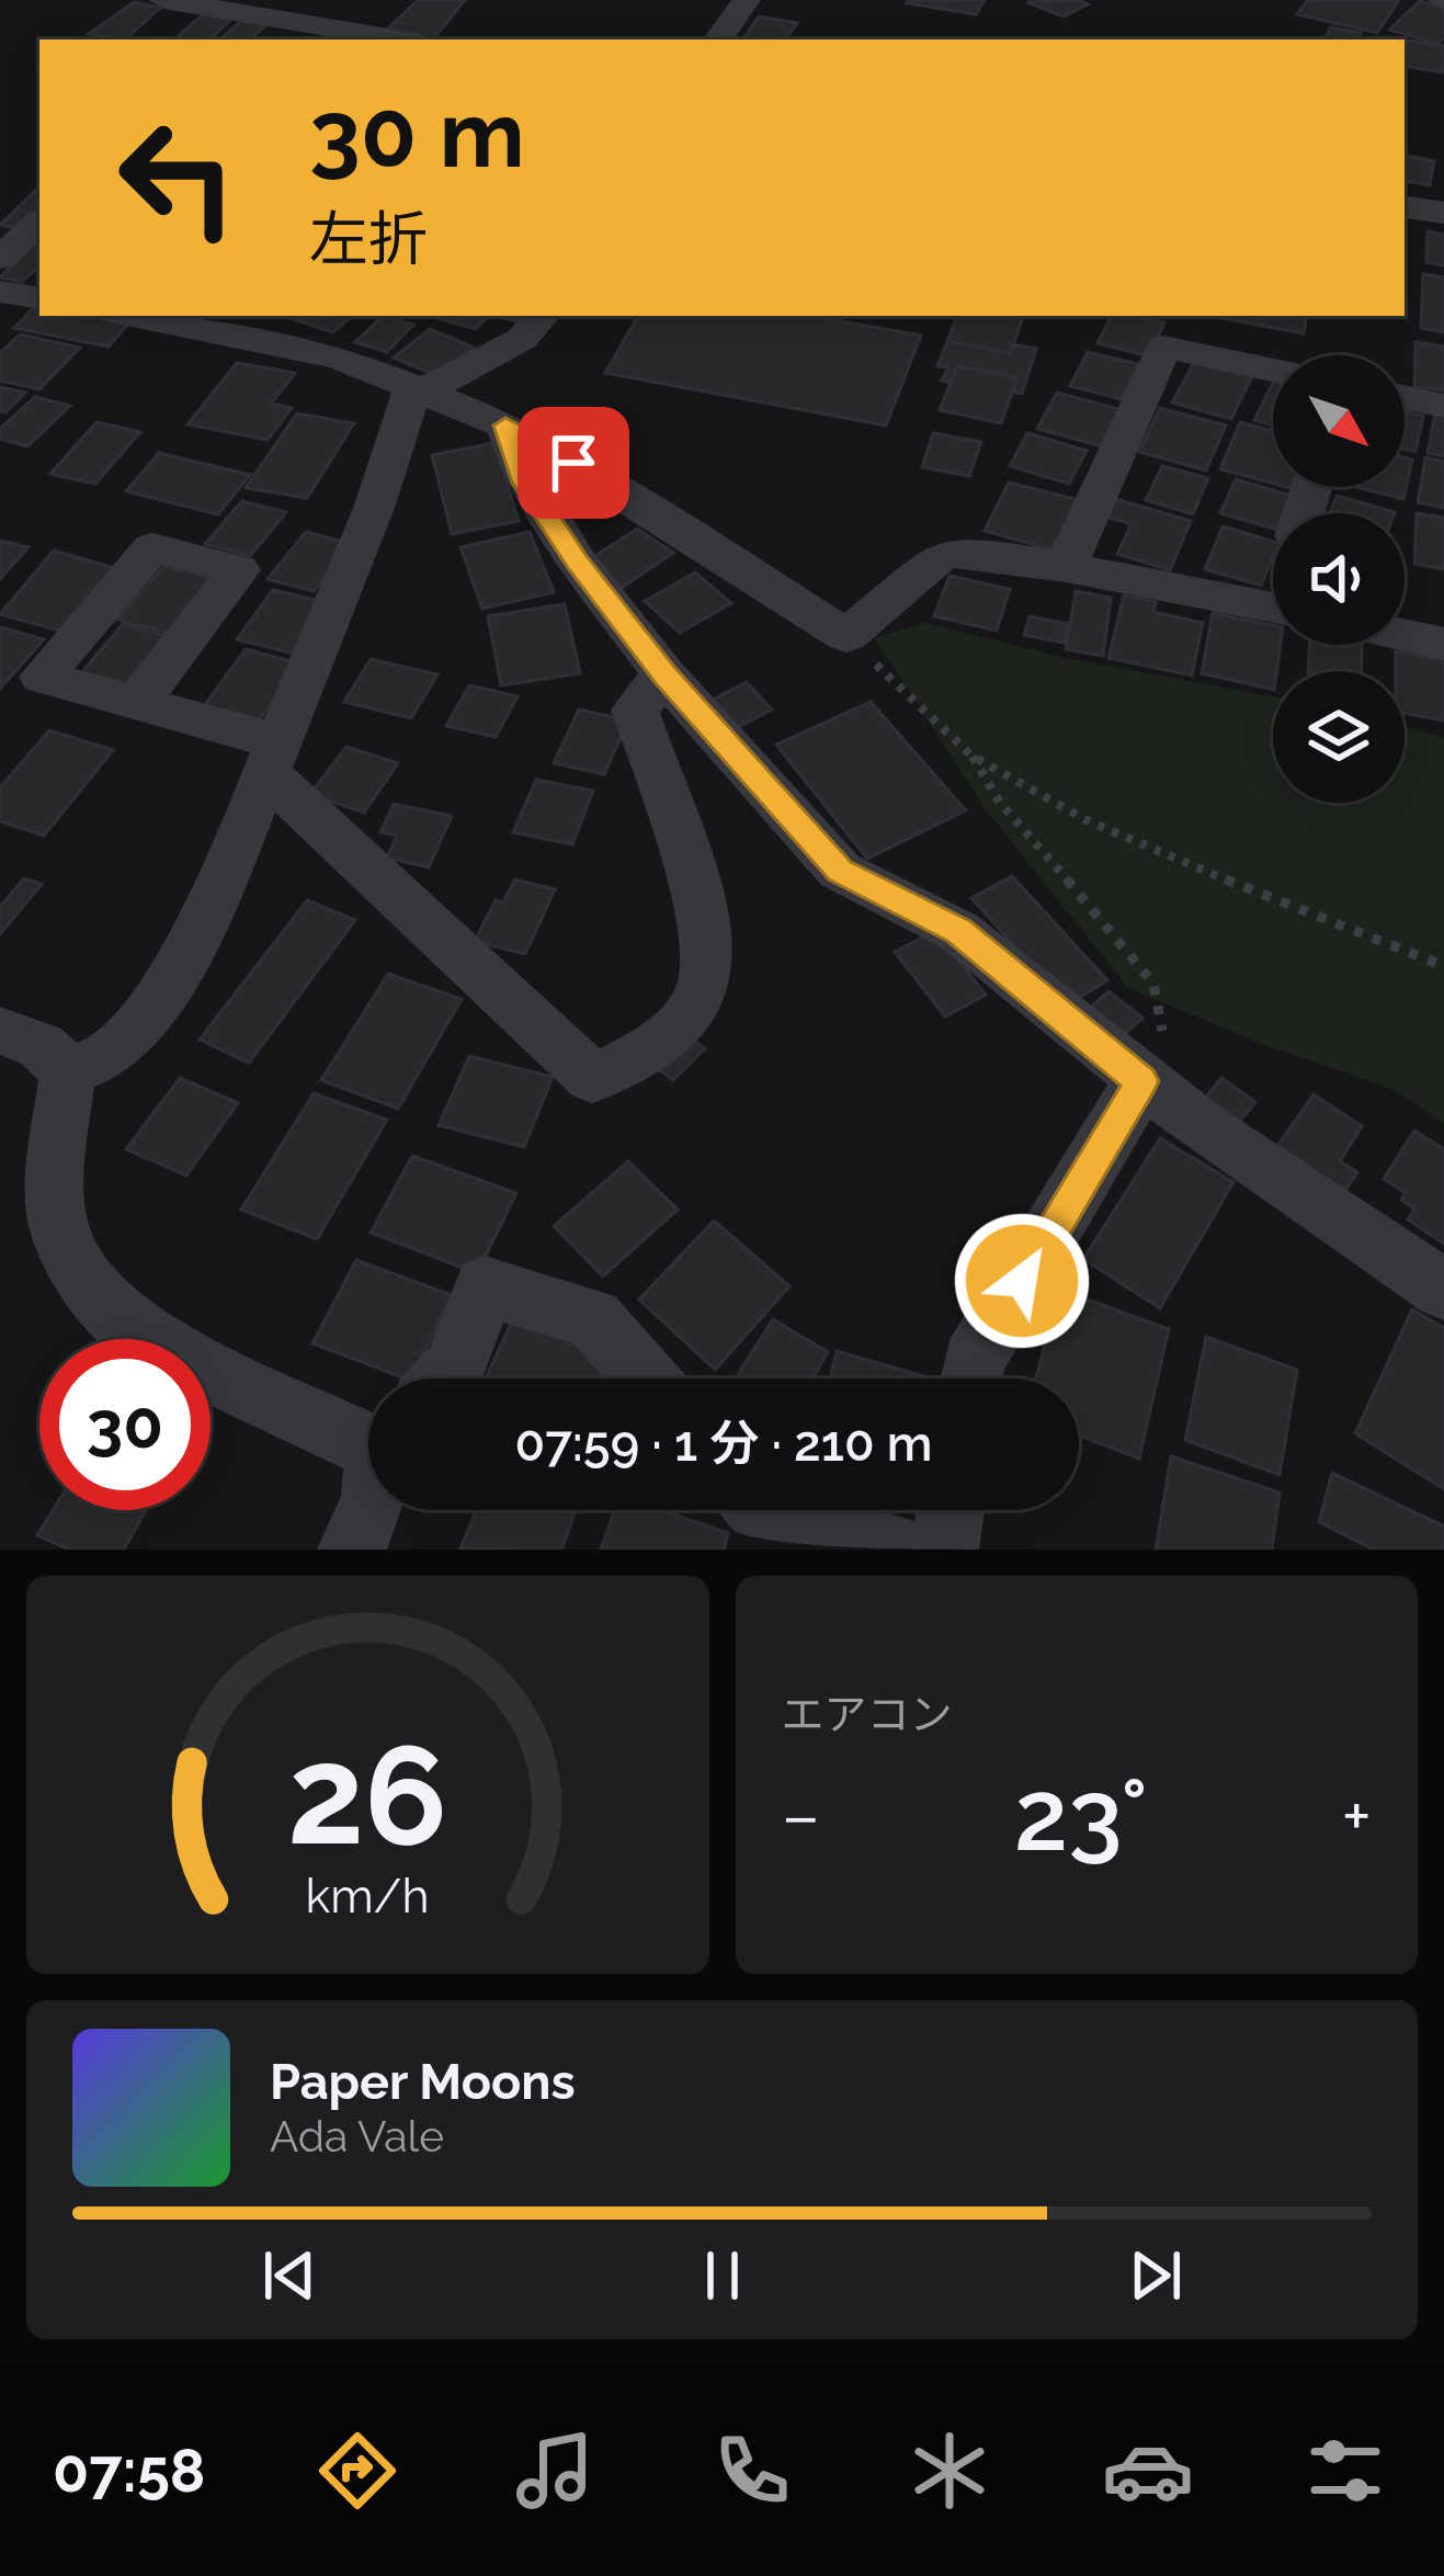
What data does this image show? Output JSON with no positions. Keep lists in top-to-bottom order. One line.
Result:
{"north":"bottom right","page":{"turn":["30 m","左折"],"limit":"30","trip":"07:59 · 1 分 · 210 m","tile":"エアコン","heat":["−","23°","+"],"song":["Paper Moons","Ada Vale"],"tabs":"07:58","gauge":["26","km/h"]}}
